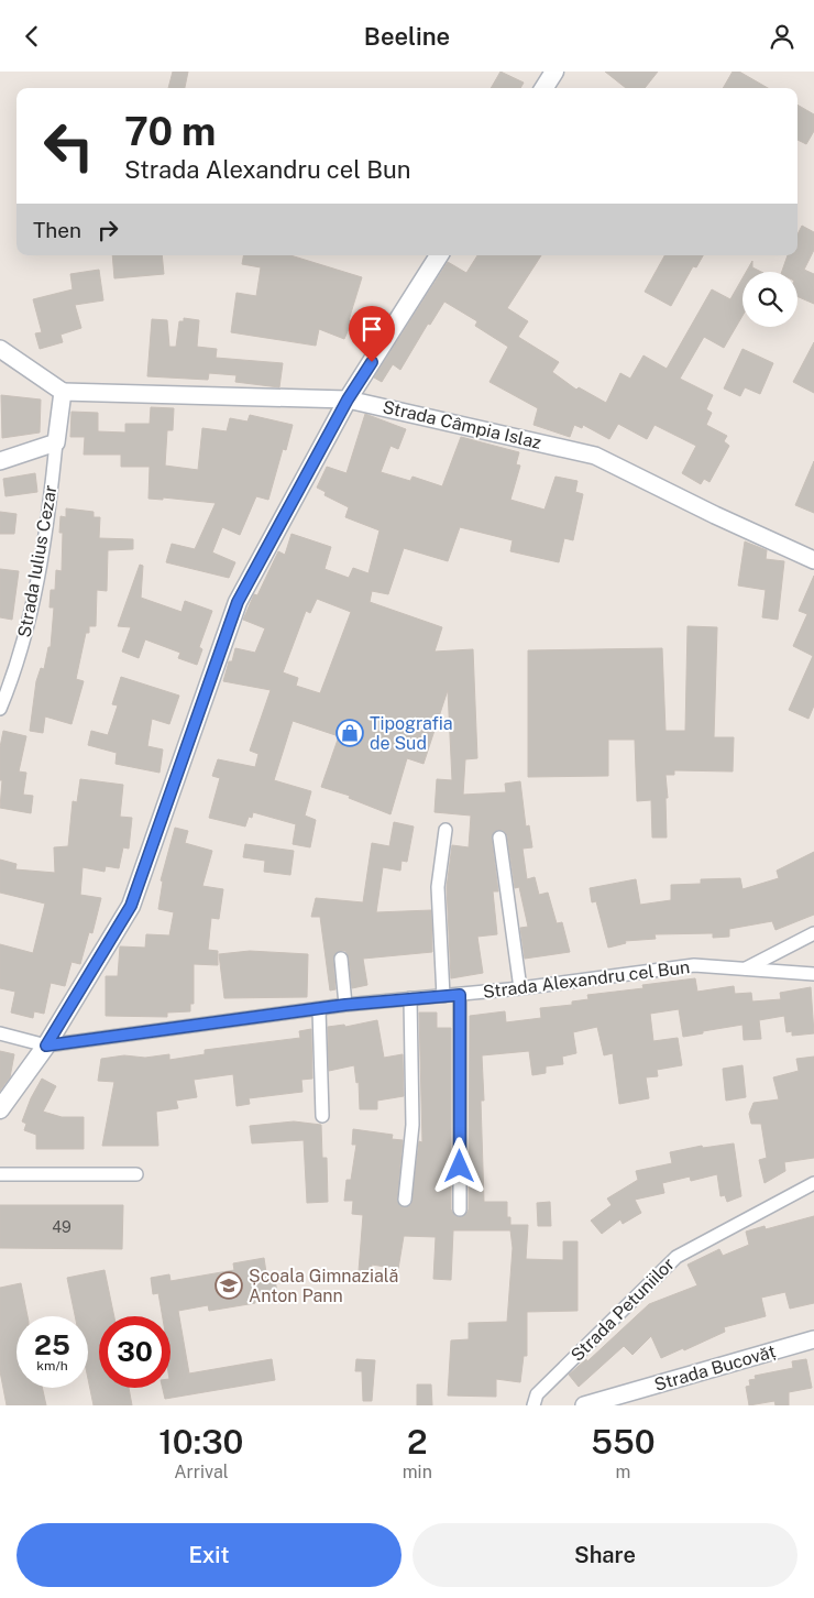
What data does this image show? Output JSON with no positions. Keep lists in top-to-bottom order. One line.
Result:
{"streets":{"street":["Strada Câmpia Islaz","Strada Iulius Cezar","Strada Alexandru cel Bun","Strada Petuniilor","Strada Bucovăț"]},"places":{"shop":["Tipografia de Sud"],"school or university":["Școala Gimnazială Anton Pann"]},"house_numbers":["49"],"page":{"header":"Beeline","turn":["70 m","Strada Alexandru cel Bun"],"then":"Then","speed":"25 km/h","limit":"30","eta":["10:30","Arrival","2","min","550","m"],"buttons":["Exit","Share"]}}
